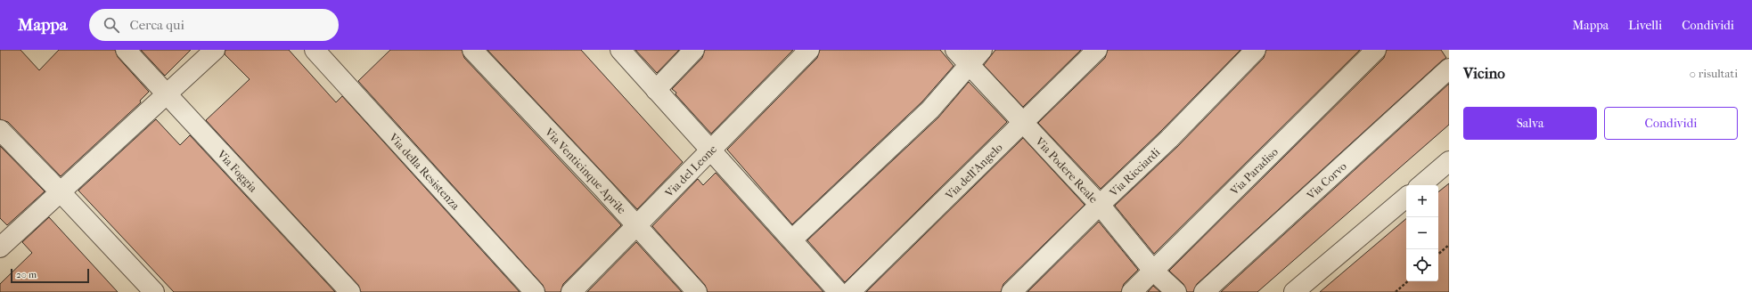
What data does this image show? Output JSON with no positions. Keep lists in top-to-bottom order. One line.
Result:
{"streets":{"street":["Via Venticinque Aprile","Via Podere Reale","Via Foggia","Via dell'Angelo","Via Paradiso","Via della Resistenza","Via del Leone","Via Ricciardi","Via Corvo"]},"crossings":[["Via Venticinque Aprile","Via del Leone"],["Via Podere Reale","Via dell'Angelo"],["Via Podere Reale","Via Paradiso"],["Via Podere Reale","Via Ricciardi"]],"scale_bar":"20 m","page":{"header":"Mappa","search":"Cerca qui","nav":["Mappa","Livelli","Condividi"],"heading":["Vicino","0 risultati"],"buttons":["Salva","Condividi"],"map_buttons":["+","−"],"scale":"20 m"}}
